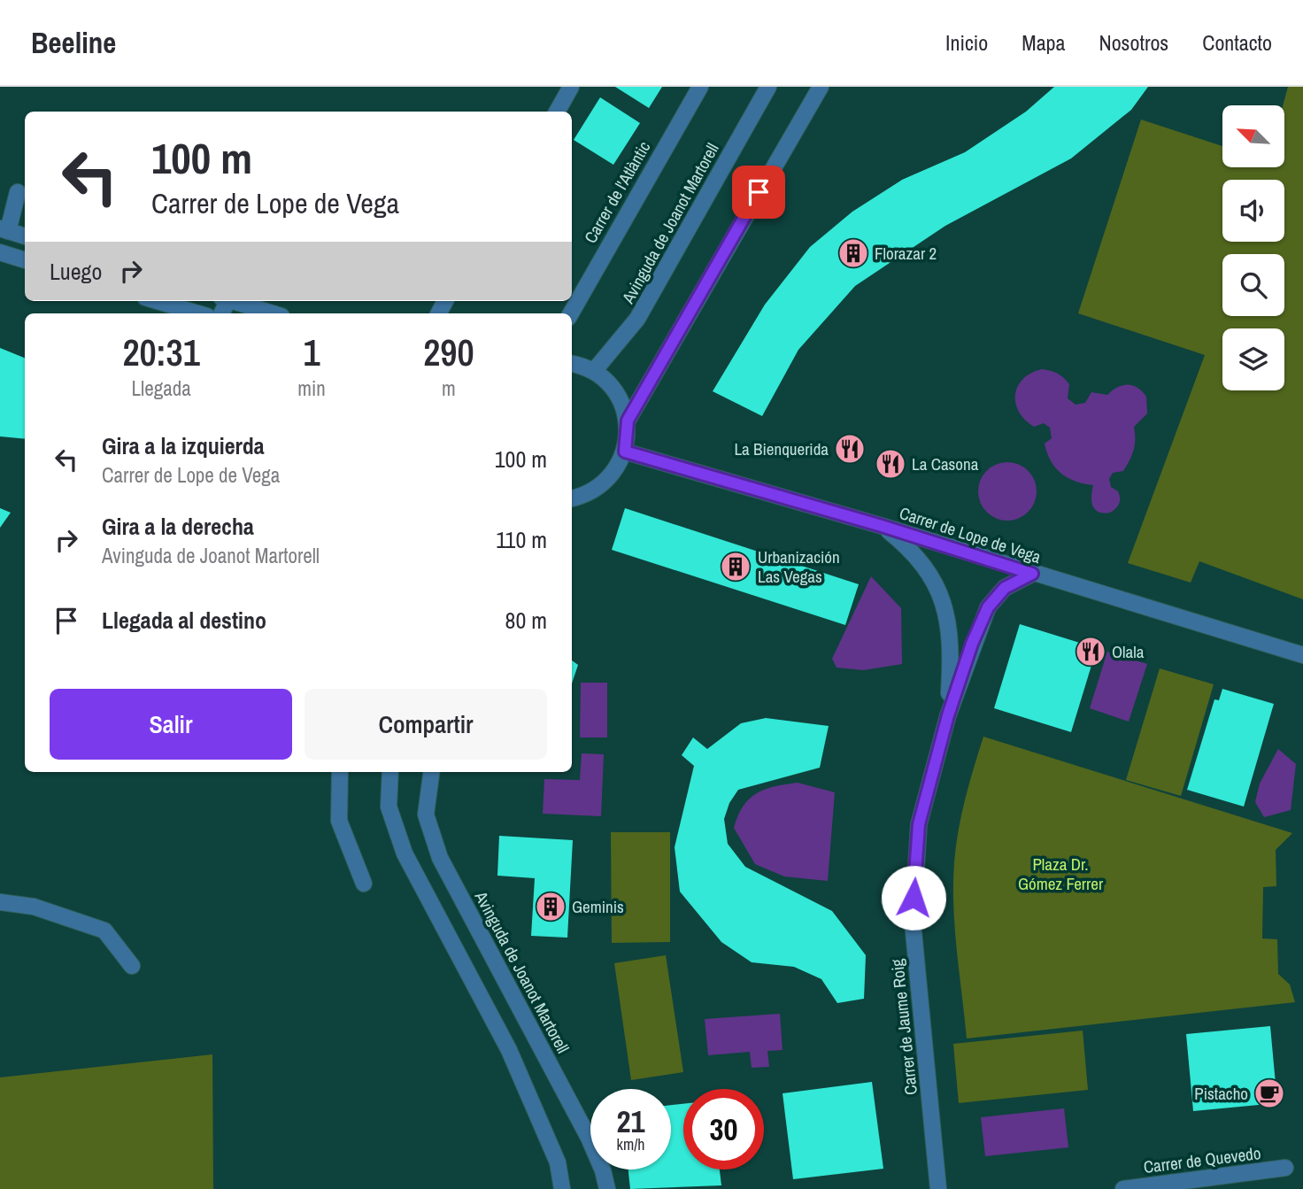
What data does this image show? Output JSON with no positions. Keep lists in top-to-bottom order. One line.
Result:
{"streets":{"street":["Carrer de l'Atlàntic","Avinguda de Joanot Martorell","Carrer de Lope de Vega","Carrer de Jaume Roig","Carrer de Quevedo"]},"crossings":[["Carrer de Lope de Vega","Carrer de Jaume Roig"]],"parks":["Plaza Dr. Gómez Ferrer"],"places":{"building":["Florazar 2","Urbanización Las Vegas","Geminis"],"restaurant":["La Bienquerida","La Casona","Olala"],"cafe":["Pistacho"]},"north":"top left","page":{"header":"Beeline","nav":["Inicio","Mapa","Nosotros","Contacto"],"turn":["100 m","Carrer de Lope de Vega"],"then":"Luego","eta":["20:31","Llegada","1","min","290","m"],"list":[{"name":"Gira a la izquierda","note":"Carrer de Lope de Vega","value":"100 m"},{"name":"Gira a la derecha","note":"Avinguda de Joanot Martorell","value":"110 m"},{"name":"Llegada al destino","value":"80 m"}],"buttons":["Salir","Compartir"],"speed":"21 km/h","limit":"30"}}
